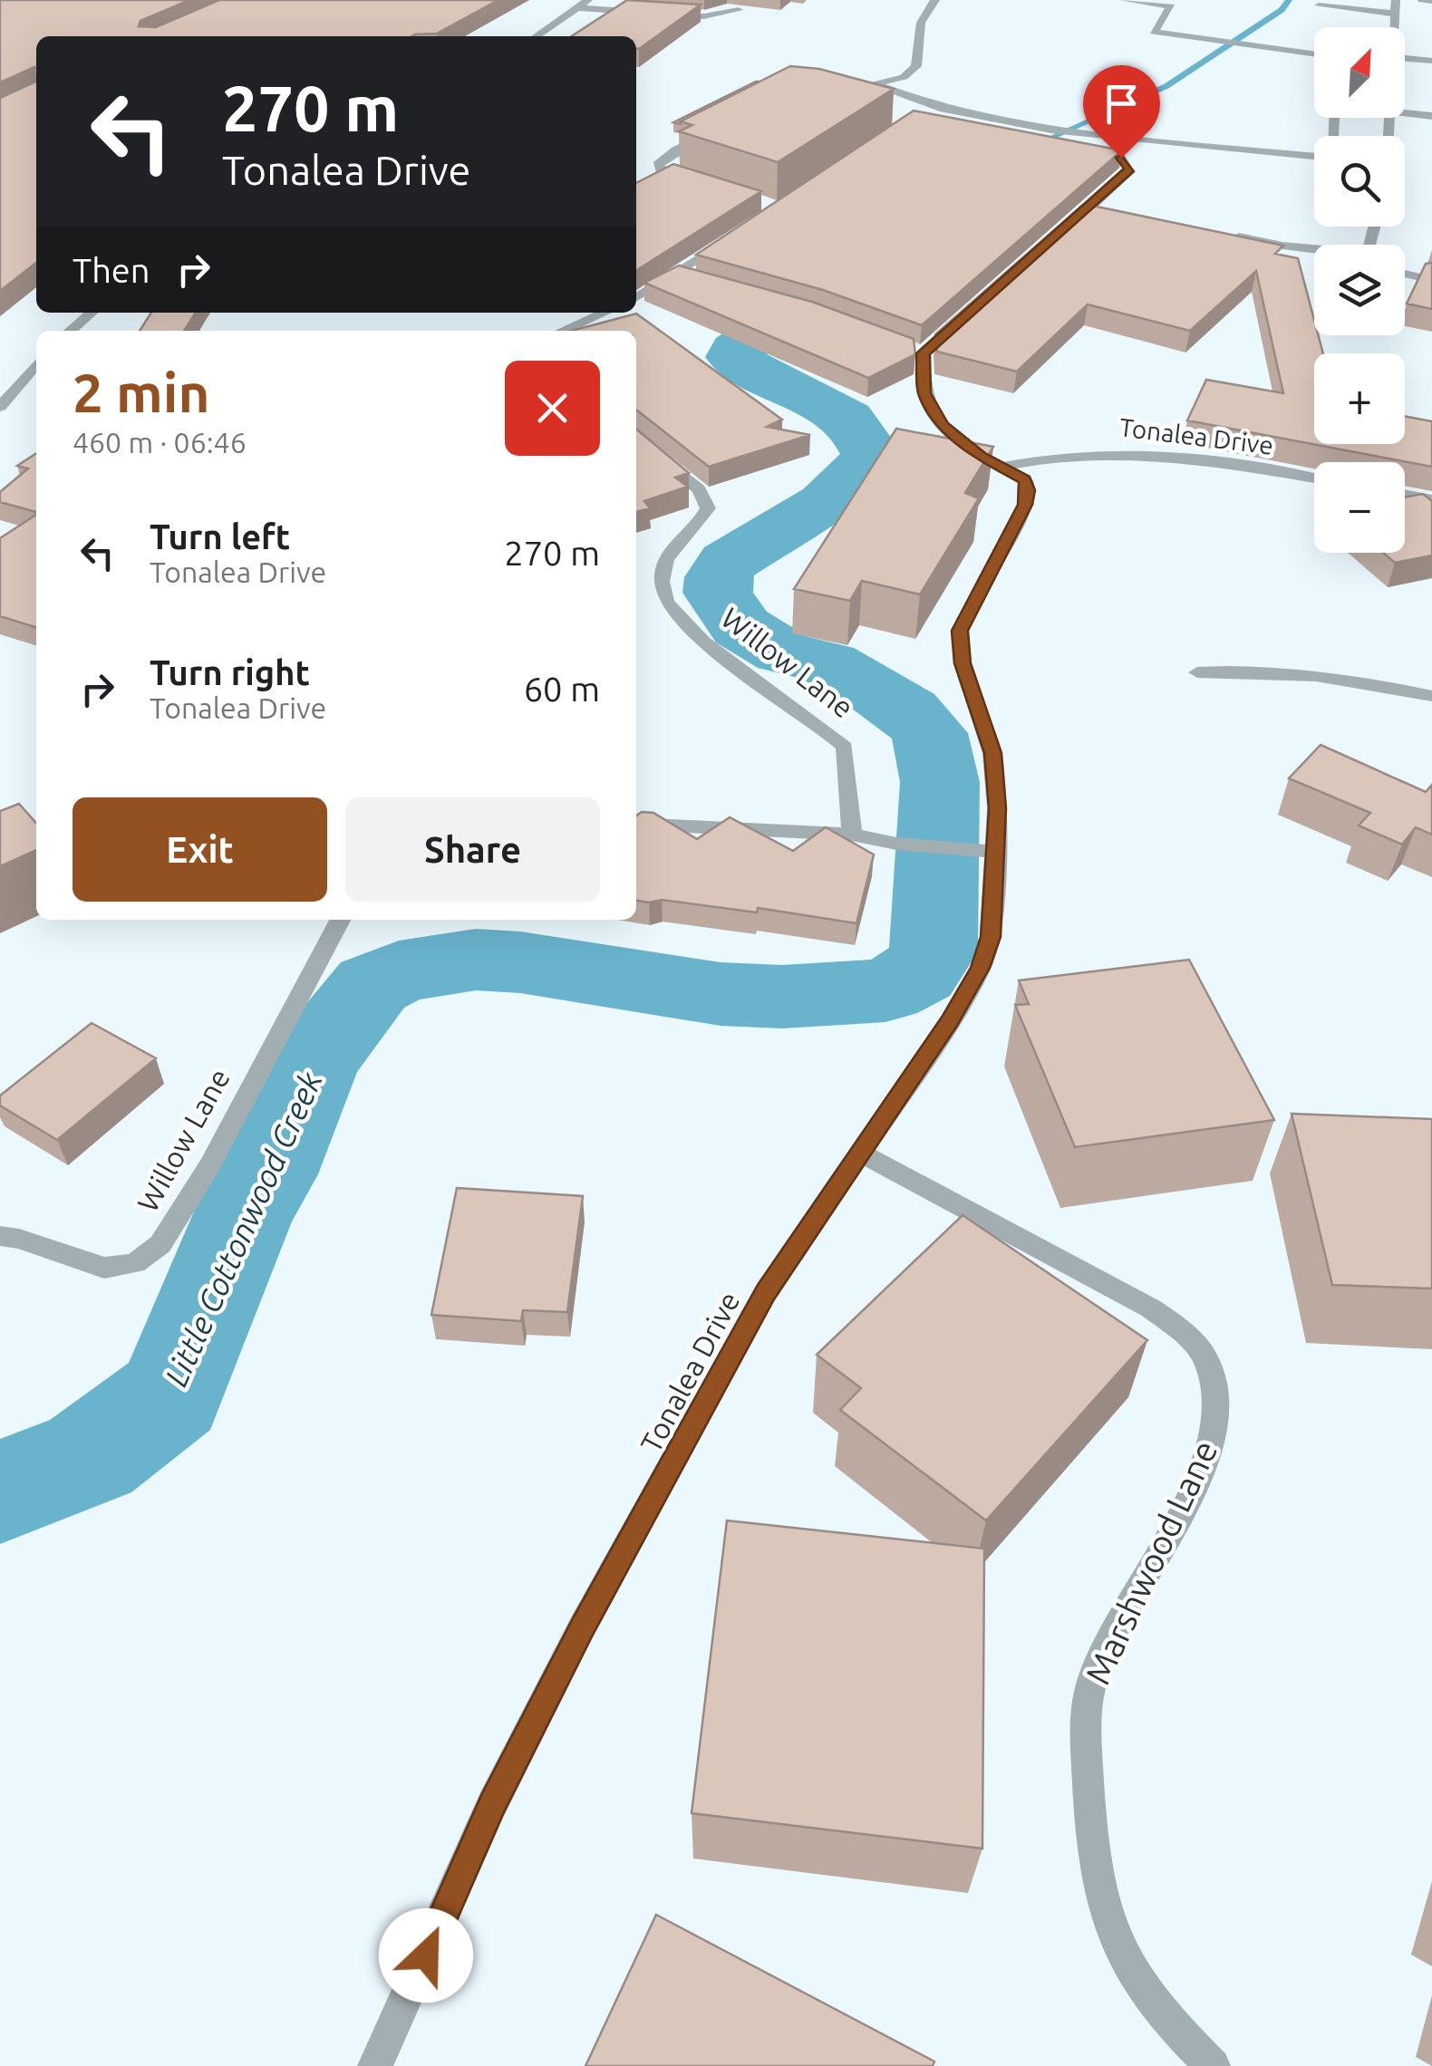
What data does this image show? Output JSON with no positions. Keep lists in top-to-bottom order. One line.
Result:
{"streets":{"street":["Tonalea Drive","Willow Lane","Marshwood Lane"]},"crossings":[["Tonalea Drive","Marshwood Lane"]],"water":["Little Cottonwood Creek"],"north":"top right","page":{"map_buttons":["+","−"],"turn":["270 m","Tonalea Drive"],"then":"Then","heading":["2 min","460 m · 06:46"],"list":[{"name":"Turn left","note":"Tonalea Drive","value":"270 m"},{"name":"Turn right","note":"Tonalea Drive","value":"60 m"}],"buttons":["Exit","Share"]}}
